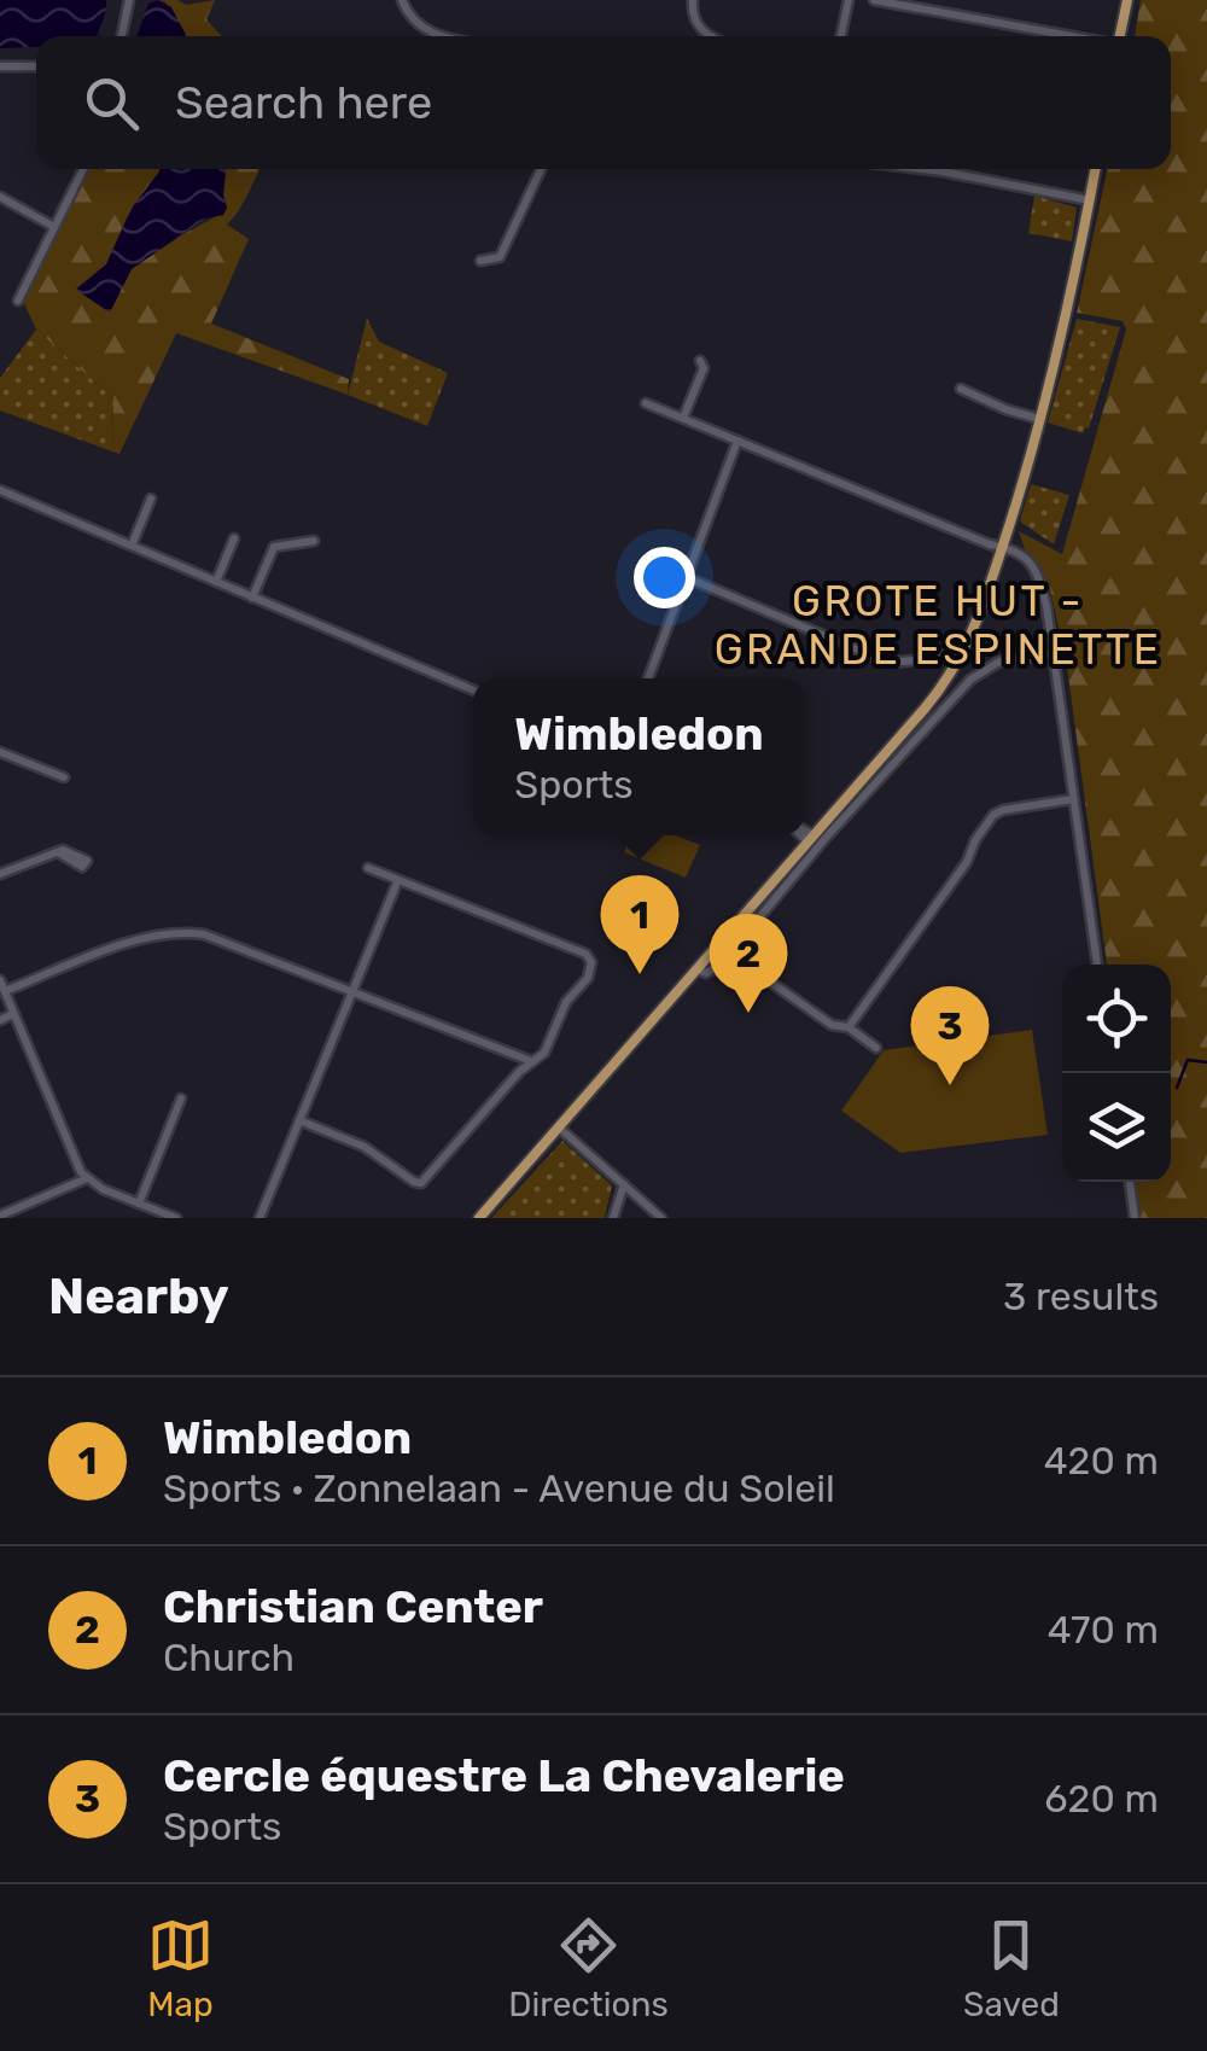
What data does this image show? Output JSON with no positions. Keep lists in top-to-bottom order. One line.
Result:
{"districts":["GROTE HUT - GRANDE ESPINETTE"],"page":{"search":"Search here","popup":["Wimbledon","Sports"],"pins":["1","2","3"],"heading":["Nearby","3 results"],"list":[{"mark":"1","name":"Wimbledon","note":"Sports · Zonnelaan - Avenue du Soleil","value":"420 m"},{"mark":"2","name":"Christian Center","note":"Church","value":"470 m"},{"mark":"3","name":"Cercle équestre La Chevalerie","note":"Sports","value":"620 m"}],"nav":["Map","Directions","Saved"]}}
